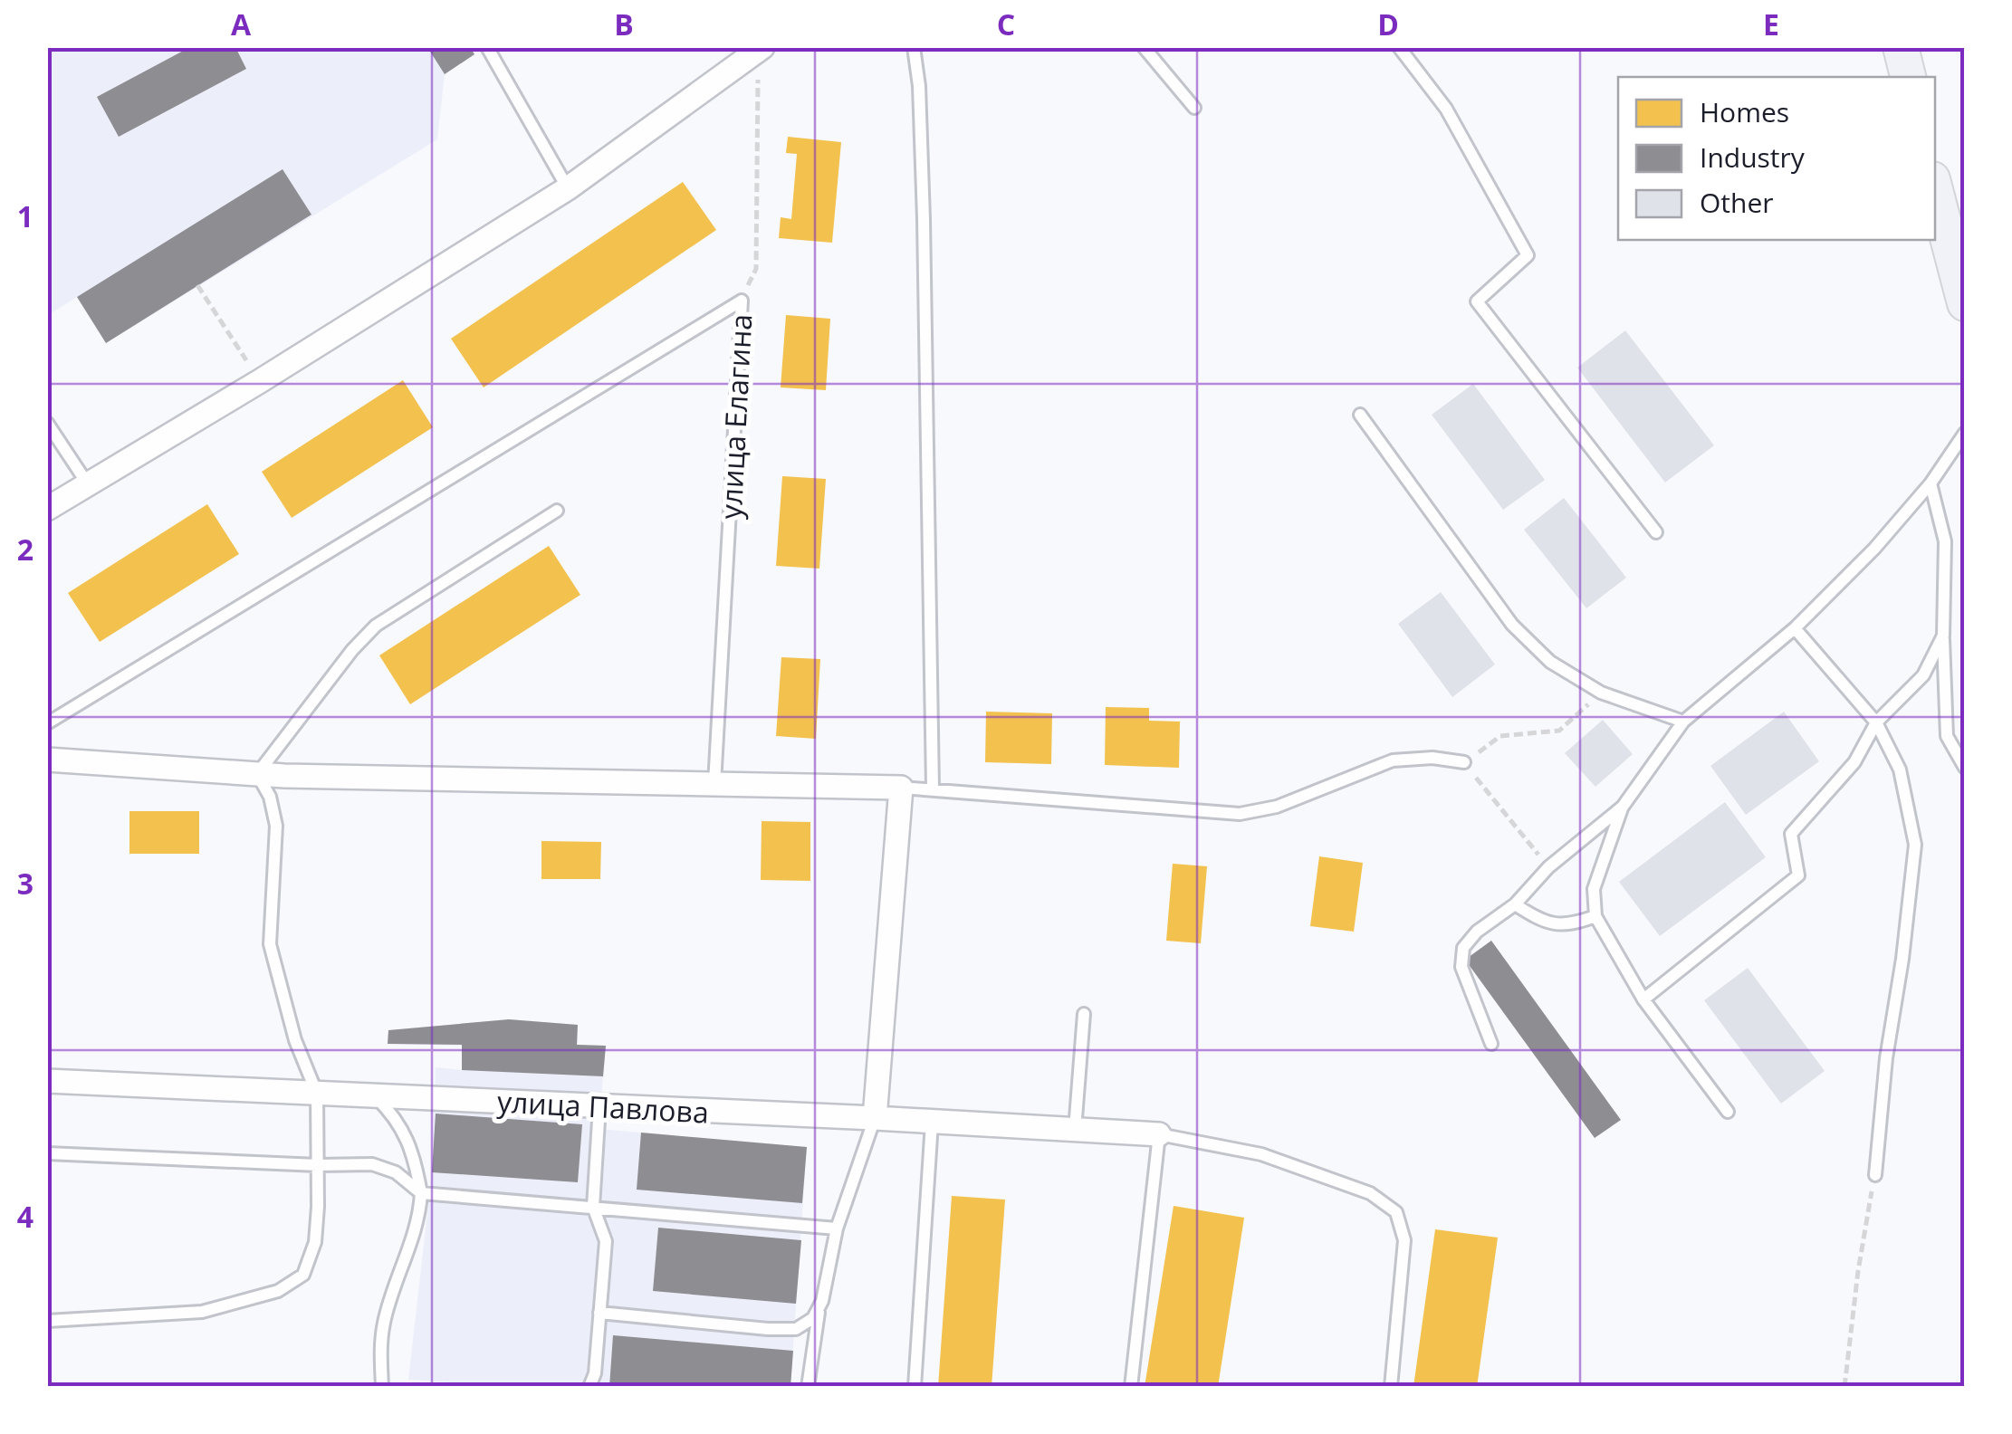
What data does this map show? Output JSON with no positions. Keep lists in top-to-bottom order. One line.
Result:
{"streets":{"street":["улица Павлова"],"lane":["улица Елагина"]},"legend":["Homes","Industry","Other"],"grid":{"columns":["A","B","C","D","E"],"rows":["1","2","3","4"]}}
